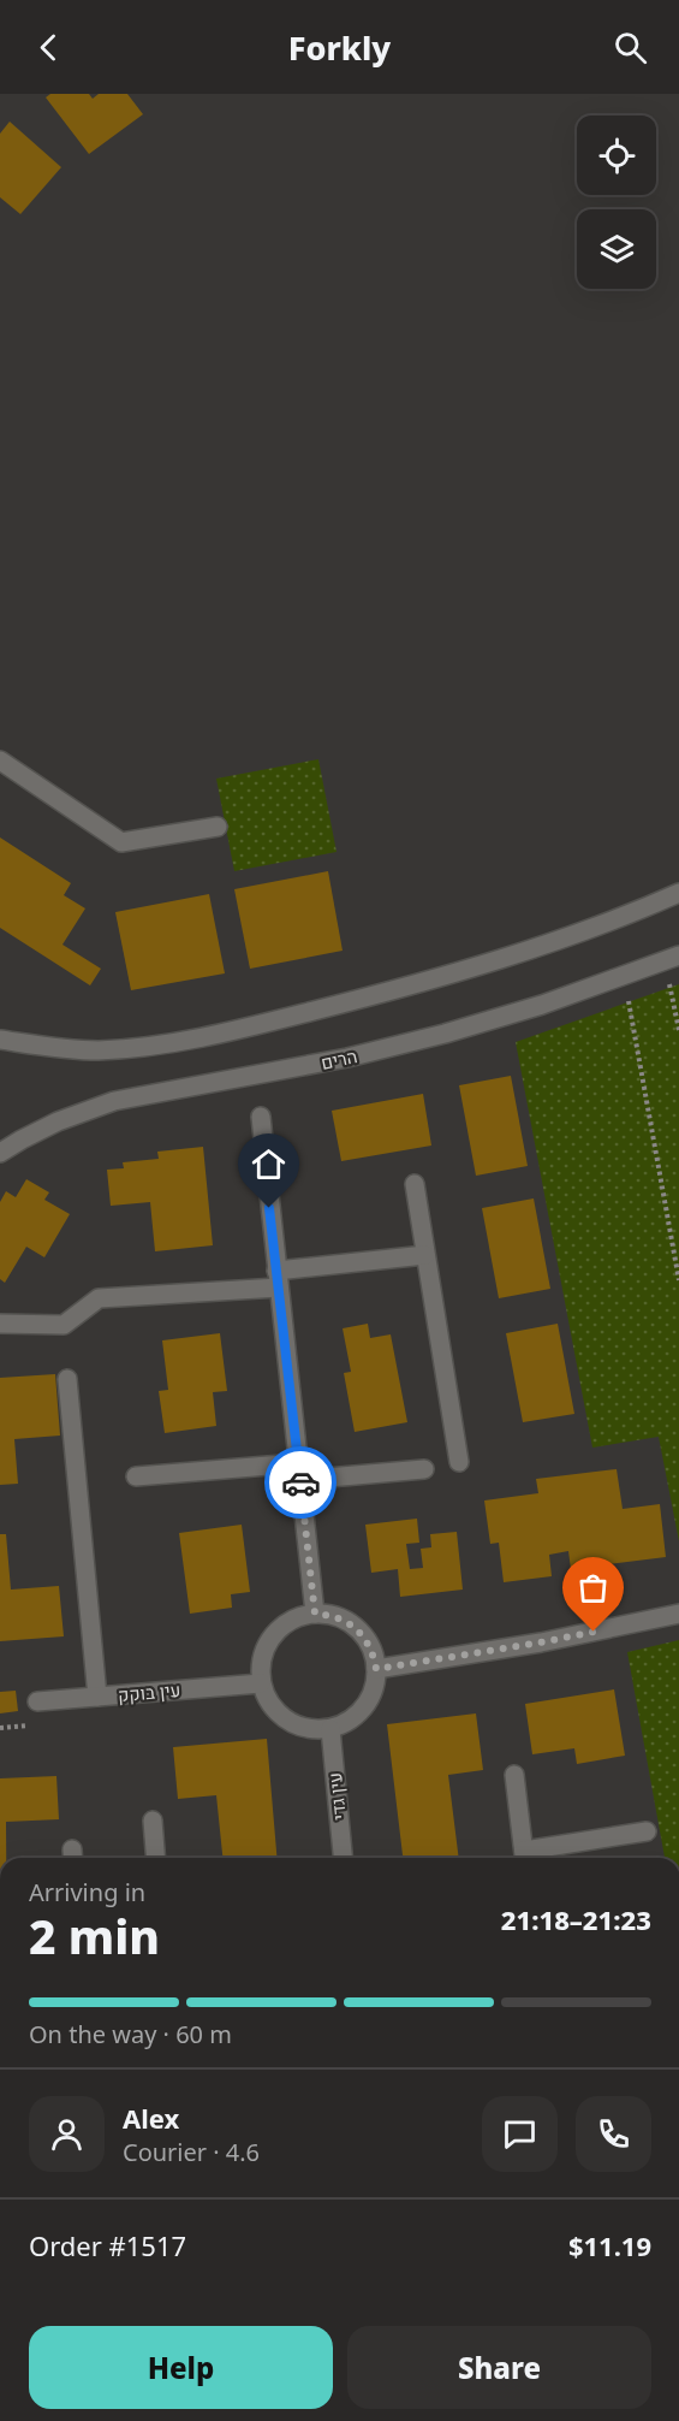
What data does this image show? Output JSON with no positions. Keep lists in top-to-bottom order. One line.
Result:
{"streets":{"street":["הרים","עין בוקק","עין גדי"]},"crossings":[["עין בוקק","עין גדי"]],"page":{"header":"Forkly","heading":["2 min","Arriving in","21:18–21:23"],"panel":["Alex","Courier · 4.6","Order #1517","$11.19"],"bar":"On the way · 60 m","buttons":["Help","Share"]}}
